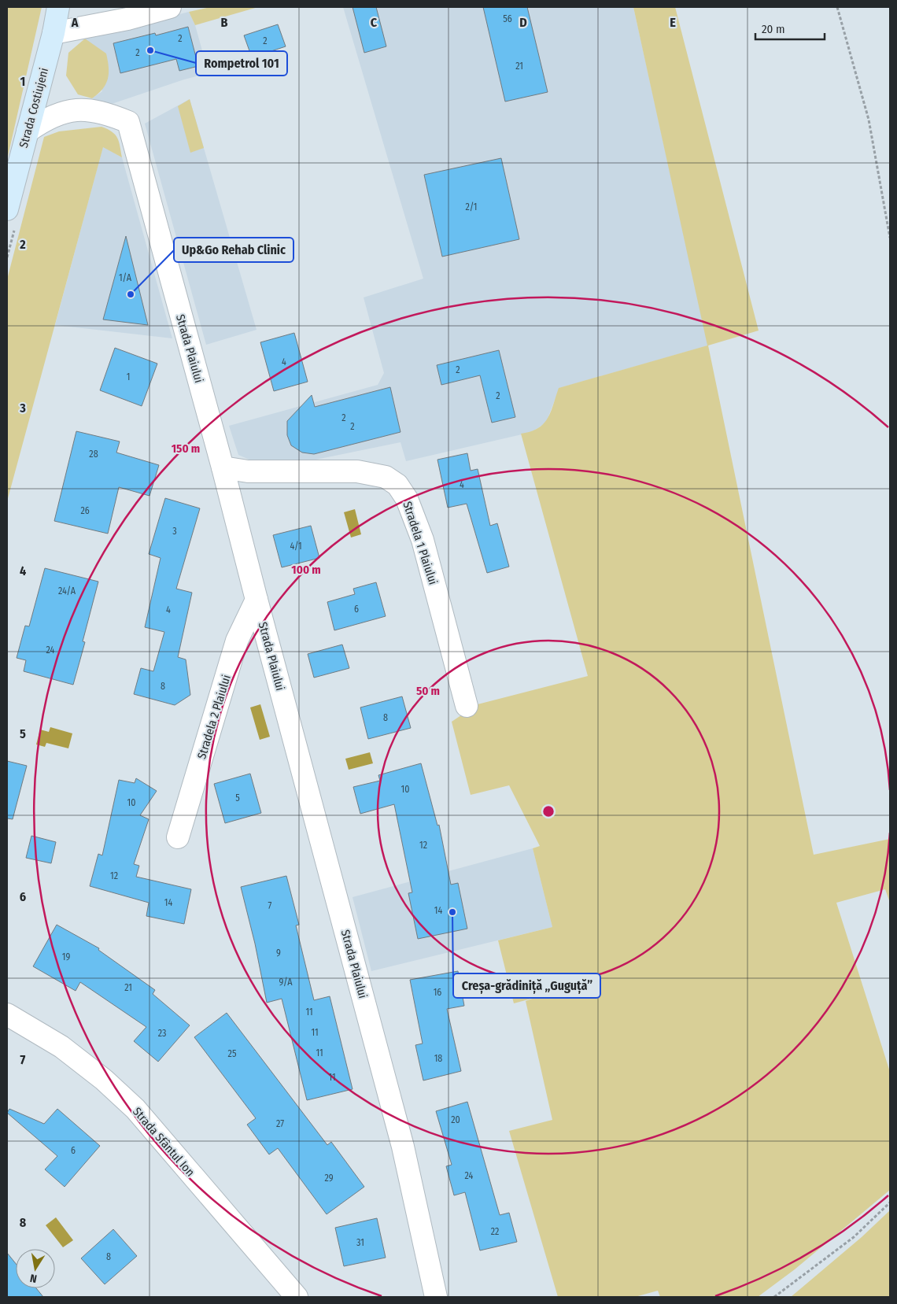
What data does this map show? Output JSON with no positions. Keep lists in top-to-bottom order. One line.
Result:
{"streets":{"street":["Strada Costiujeni","Strada Plaiului","Stradela 1 Plaiului","Stradela 2 Plaiului","Strada Sfântul Ion"]},"crossings":[["Strada Costiujeni","Strada Plaiului"],["Strada Plaiului","Stradela 1 Plaiului"],["Strada Plaiului","Stradela 2 Plaiului"]],"places":["Rompetrol 101","Up&Go Rehab Clinic","Creșa-grădiniță „Guguță”"],"house_numbers":["56","2","2","2","21","2/1","1/A","4","2","1","2","2","2","28","4","26","3","4/1","24/A","6","4","24","8","8","10","5","10","12","12","14","7","14","9","19","9/A","21","16","11","11","23","11","25","18","11","20","27","6","24","29","22","31","8"],"scale_bar":"20 m","north":"bottom","grid":{"columns":["A","B","C","D","E"],"rows":["1","2","3","4","5","6","7","8"]},"rings":["150 m","100 m","50 m"]}
